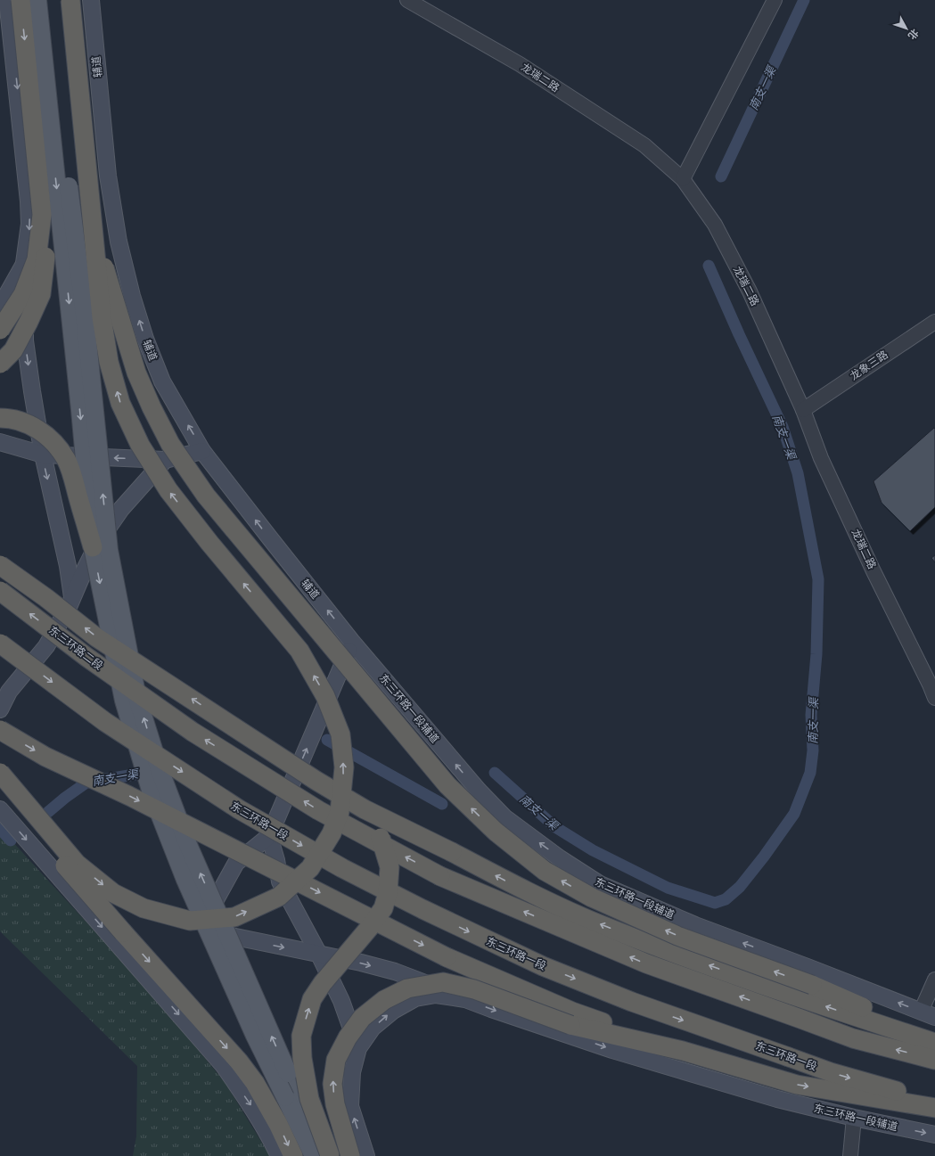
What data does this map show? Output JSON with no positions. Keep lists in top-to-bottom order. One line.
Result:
{"streets":{"highway":["东三环路二段","东三环路一段"],"main road":["辅道","东三环路一段辅道"],"street":["龙瑞二路","龙象三路"]},"crossings":[["辅道","东三环路一段辅道"],["龙瑞二路","龙象三路"]],"water":["南支一渠"],"north":"bottom right"}
